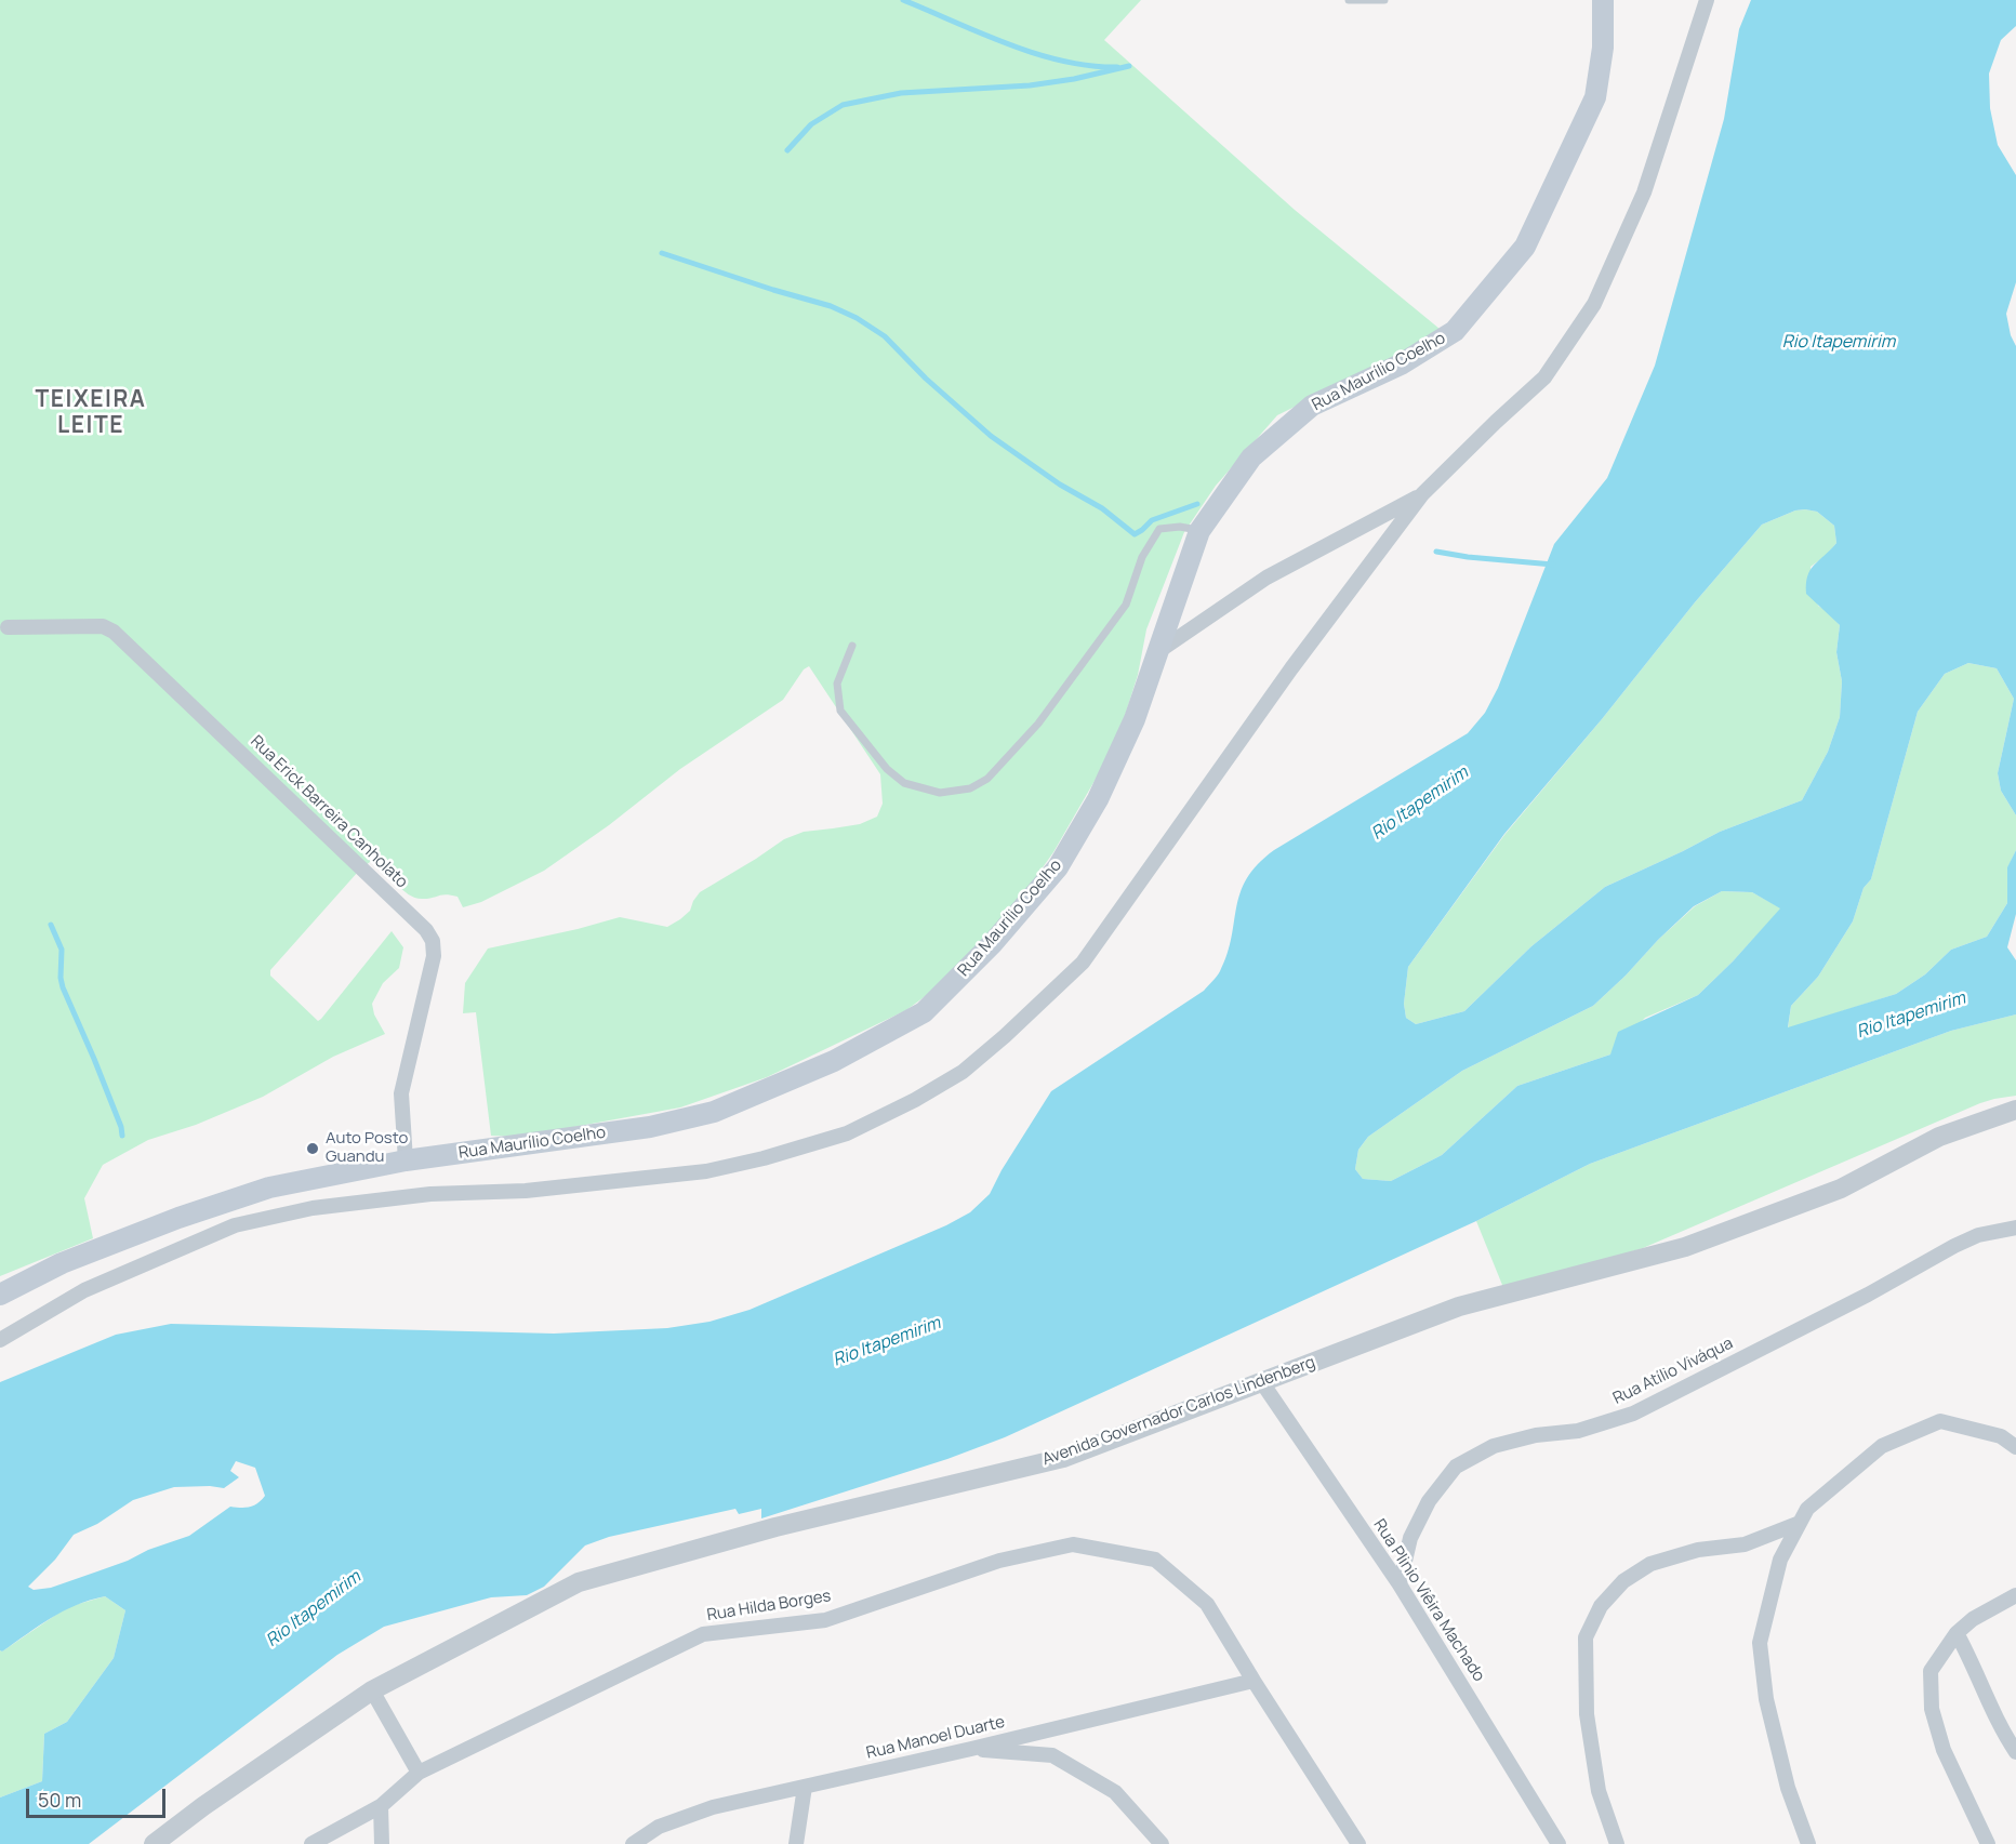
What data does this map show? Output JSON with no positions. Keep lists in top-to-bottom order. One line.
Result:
{"streets":{"main road":["Rua Maurílio Coelho"],"street":["Rua Erick Barreira Canholato","Rua Atílio Viváqua","Avenida Governador Carlos Lindenberg","Rua Plinio Viêira Machado","Rua Hilda Borges","Rua Manoel Duarte"]},"crossings":[["Rua Maurílio Coelho","Rua Erick Barreira Canholato"],["Rua Atílio Viváqua","Rua Plinio Viêira Machado"],["Avenida Governador Carlos Lindenberg","Rua Plinio Viêira Machado"],["Rua Hilda Borges","Rua Manoel Duarte"]],"districts":["TEIXEIRA LEITE"],"water":["Rio Itapemirim"],"places":["Auto Posto Guandu"],"scale_bar":"50 m"}
